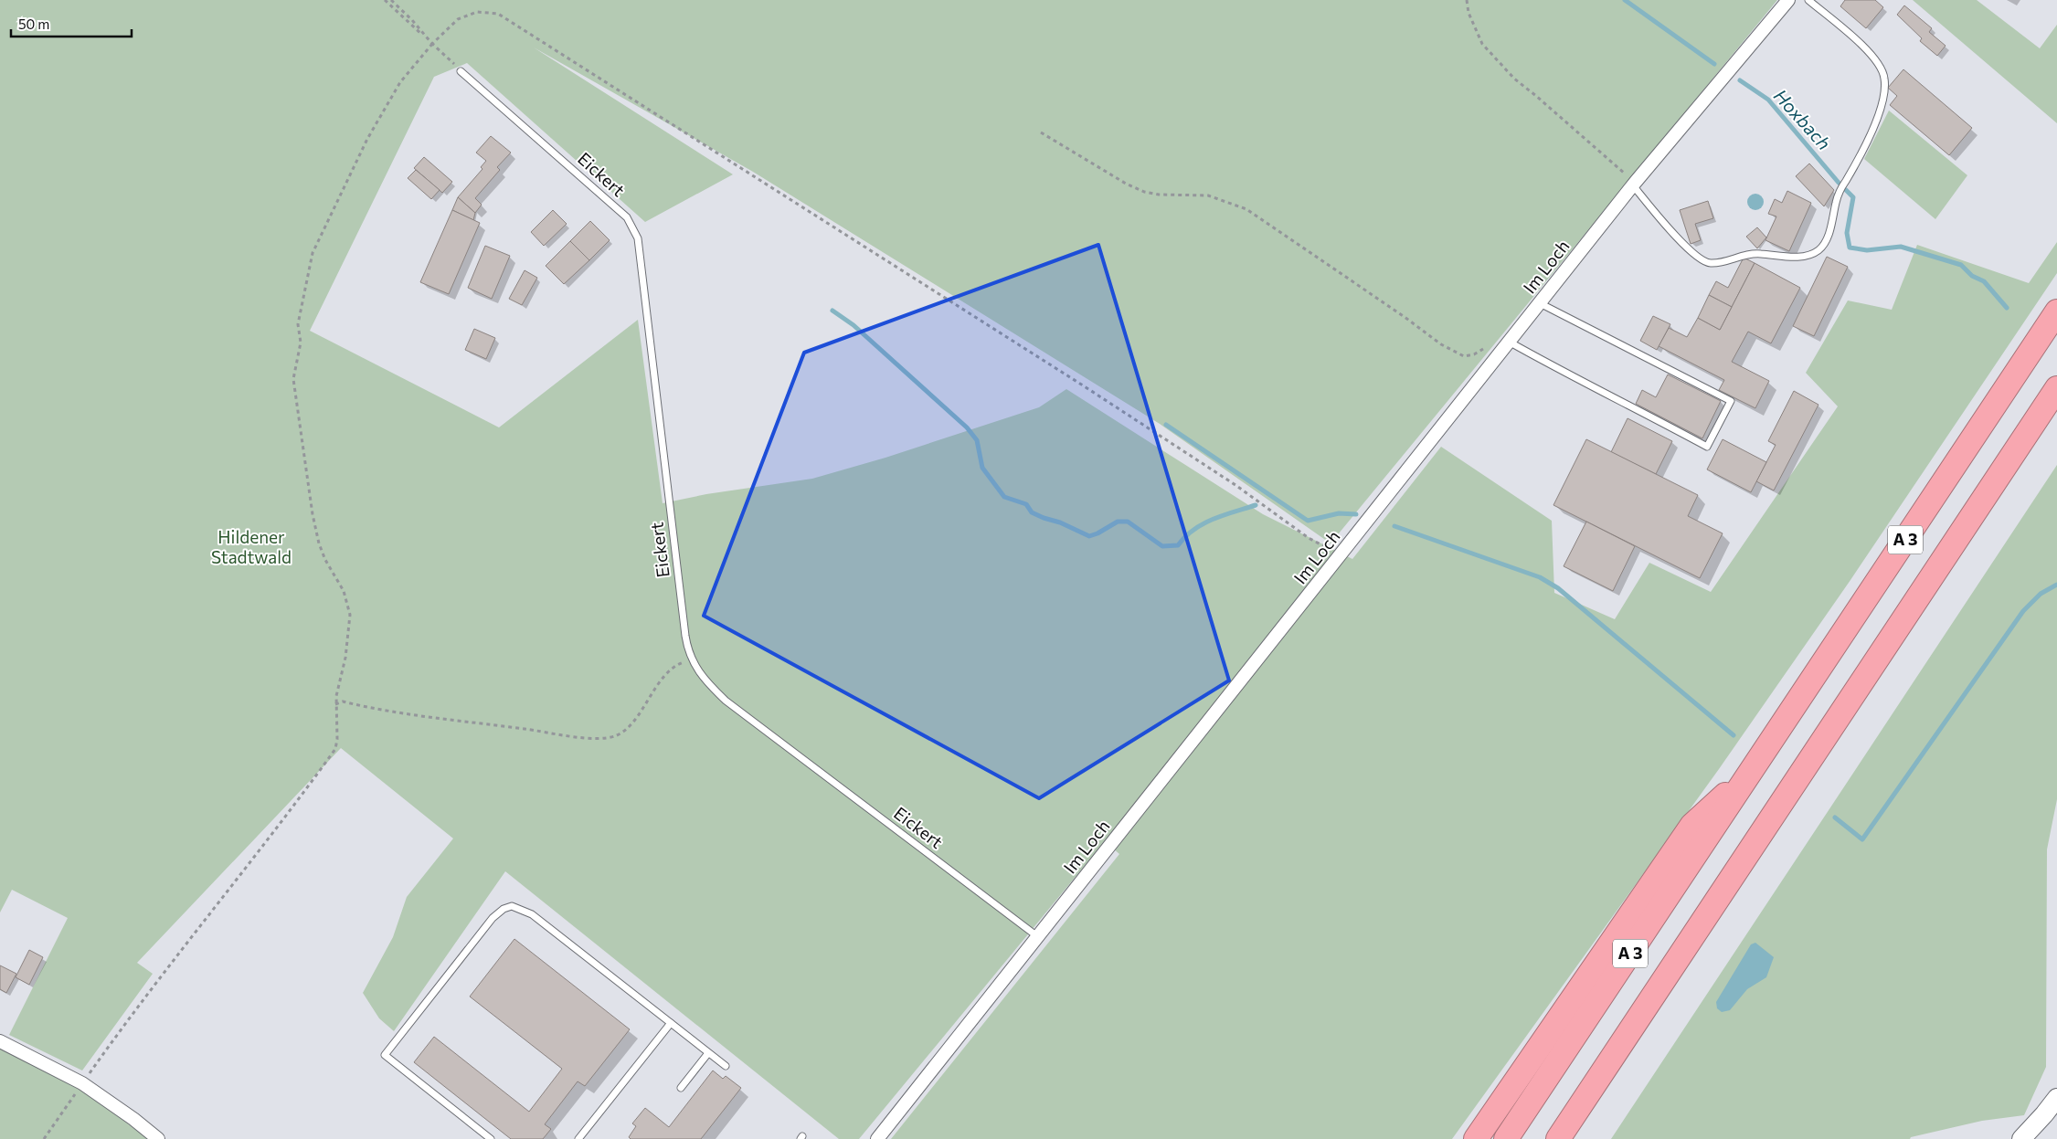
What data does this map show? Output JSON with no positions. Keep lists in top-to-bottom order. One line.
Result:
{"streets":{"highway":["A 3"],"street":["Im Loch"],"lane":["Eickert"]},"crossings":[["Eickert","Im Loch"]],"water":["Hoxbach"],"parks":["Hildener Stadtwald"],"scale_bar":"50 m"}
